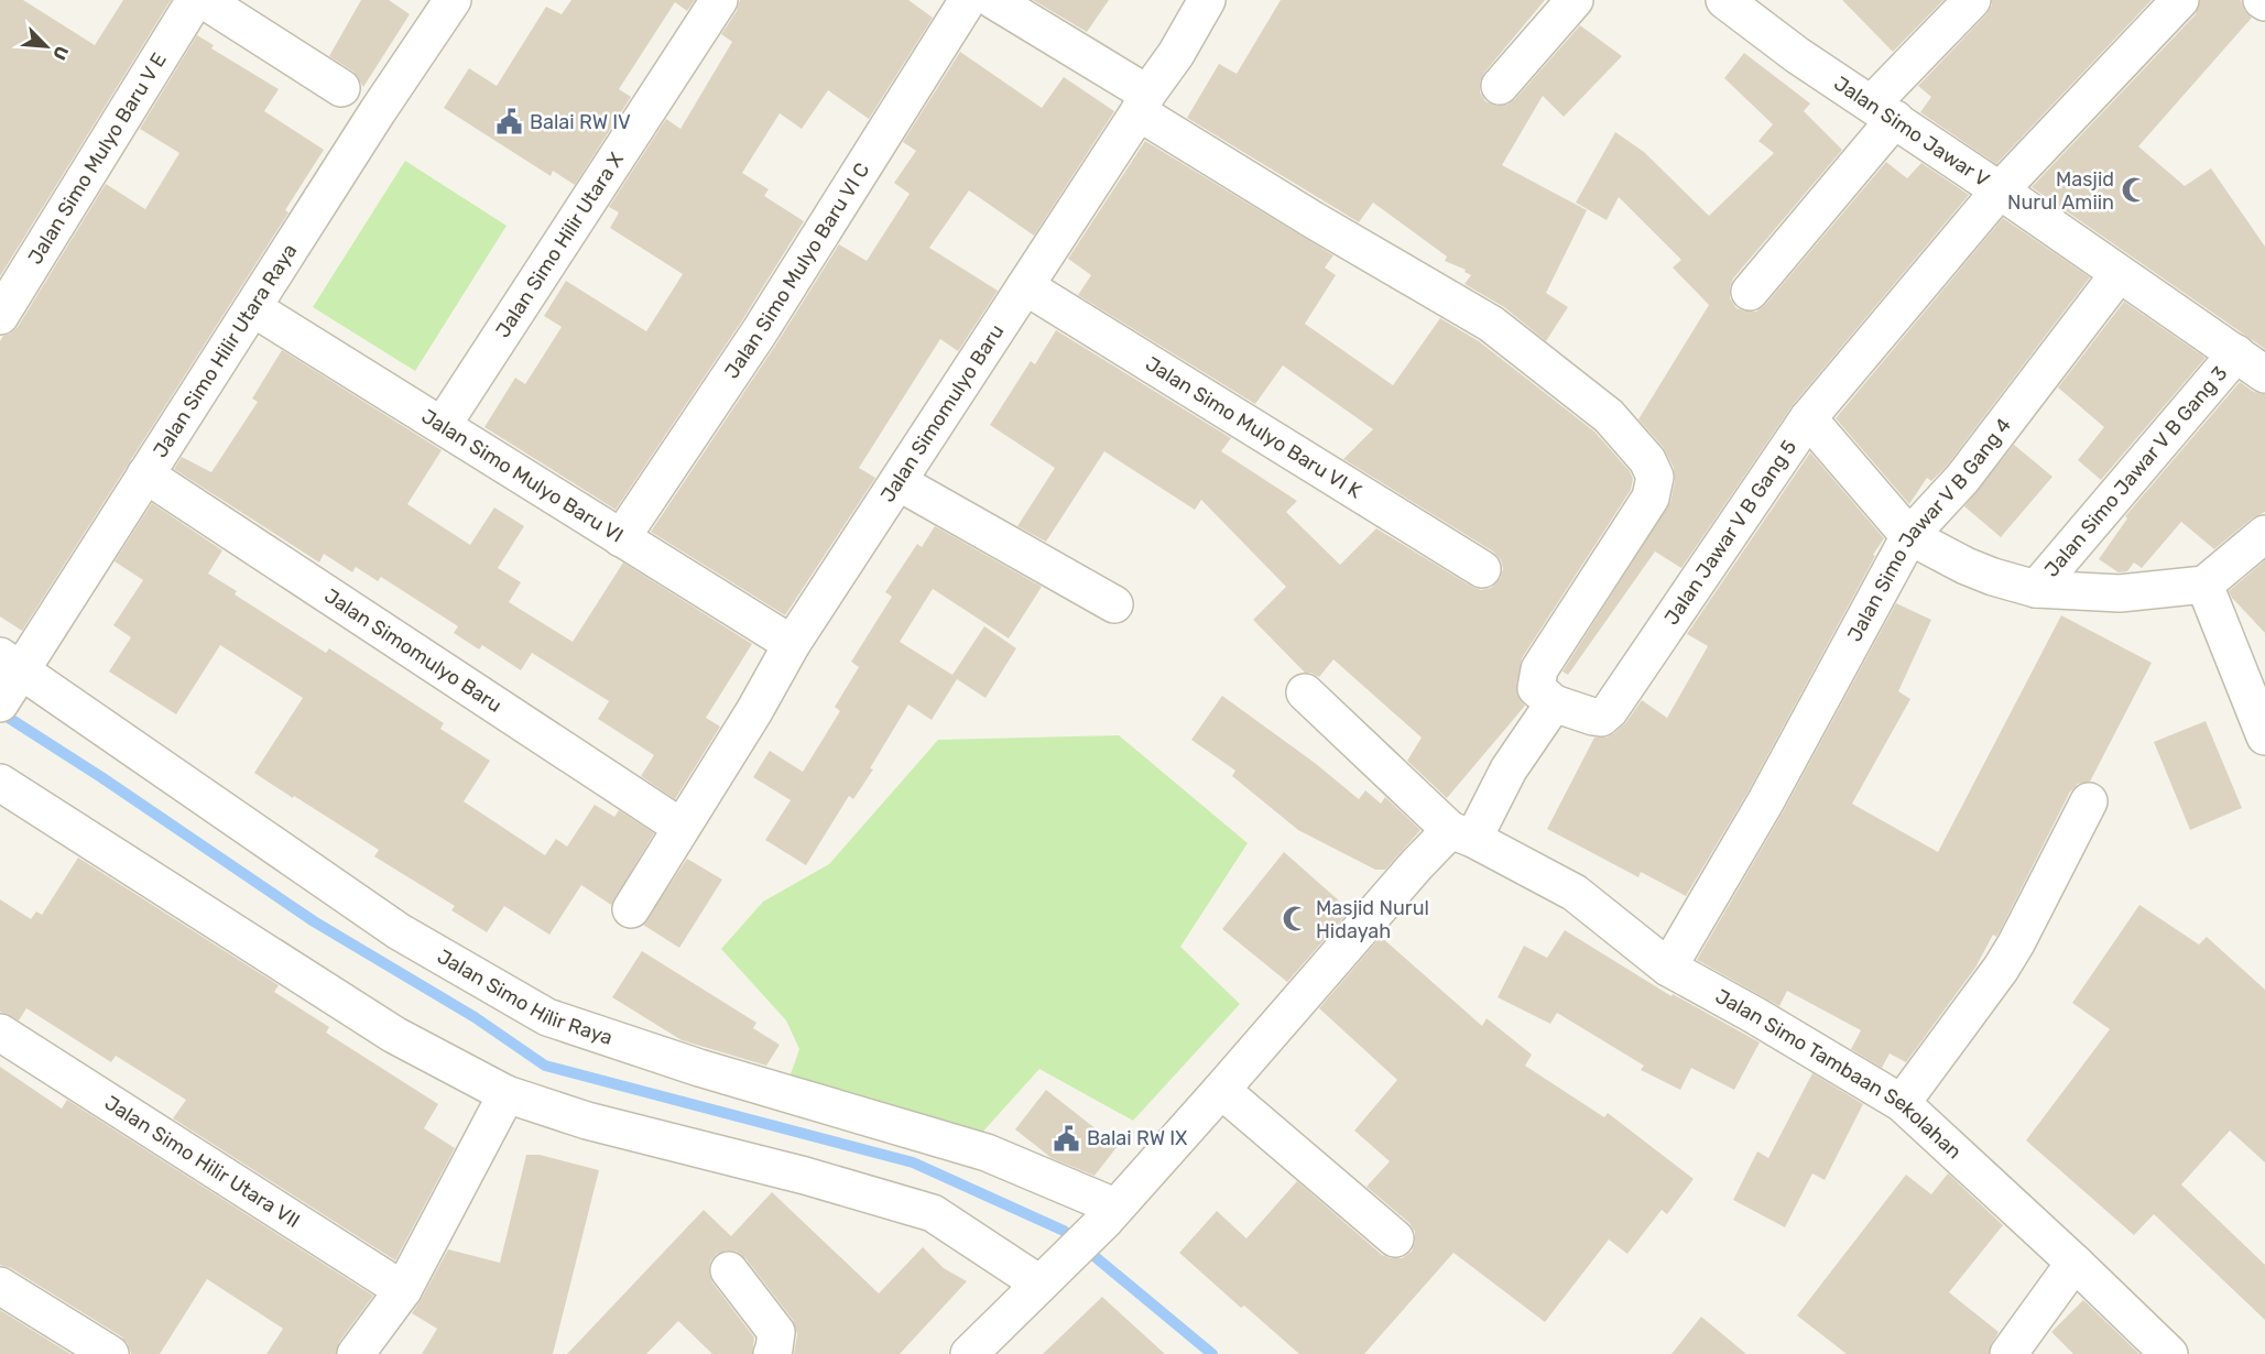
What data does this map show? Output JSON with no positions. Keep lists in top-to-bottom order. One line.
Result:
{"streets":{"street":["Jalan Simo Jawar V","Jalan Simo Mulyo Baru V E","Jalan Simo Hilir Utara X","Jalan Simo Mulyo Baru VI C","Jalan Simo Hilir Utara Raya","Jalan Simomulyo Baru","Jalan Simo Mulyo Baru VI K","Jalan Simo Jawar V B Gang 3","Jalan Simo Mulyo Baru VI","Jalan Simo Jawar V B Gang 4","Jalan Jawar V B Gang 5","Jalan Simo Hilir Raya","Jalan Simo Tambaan Sekolahan","Jalan Simo Hilir Utara VII"]},"crossings":[["Jalan Simo Jawar V","Jalan Simo Jawar V B Gang 3"],["Jalan Simo Jawar V","Jalan Simo Jawar V B Gang 4"],["Jalan Simo Jawar V","Jalan Jawar V B Gang 5"],["Jalan Simo Hilir Utara X","Jalan Simo Mulyo Baru VI"],["Jalan Simo Mulyo Baru VI C","Jalan Simo Mulyo Baru VI"],["Jalan Simo Hilir Utara Raya","Jalan Simomulyo Baru"],["Jalan Simo Hilir Utara Raya","Jalan Simo Mulyo Baru VI"],["Jalan Simo Hilir Utara Raya","Jalan Simo Hilir Raya"],["Jalan Simomulyo Baru","Jalan Simo Mulyo Baru VI K"],["Jalan Simomulyo Baru","Jalan Simo Mulyo Baru VI"],["Jalan Simo Jawar V B Gang 4","Jalan Simo Tambaan Sekolahan"]],"places":{"public building":["Balai RW IV","Balai RW IX"],"mosque":["Masjid Nurul Amiin","Masjid Nurul Hidayah"]},"north":"bottom right"}
